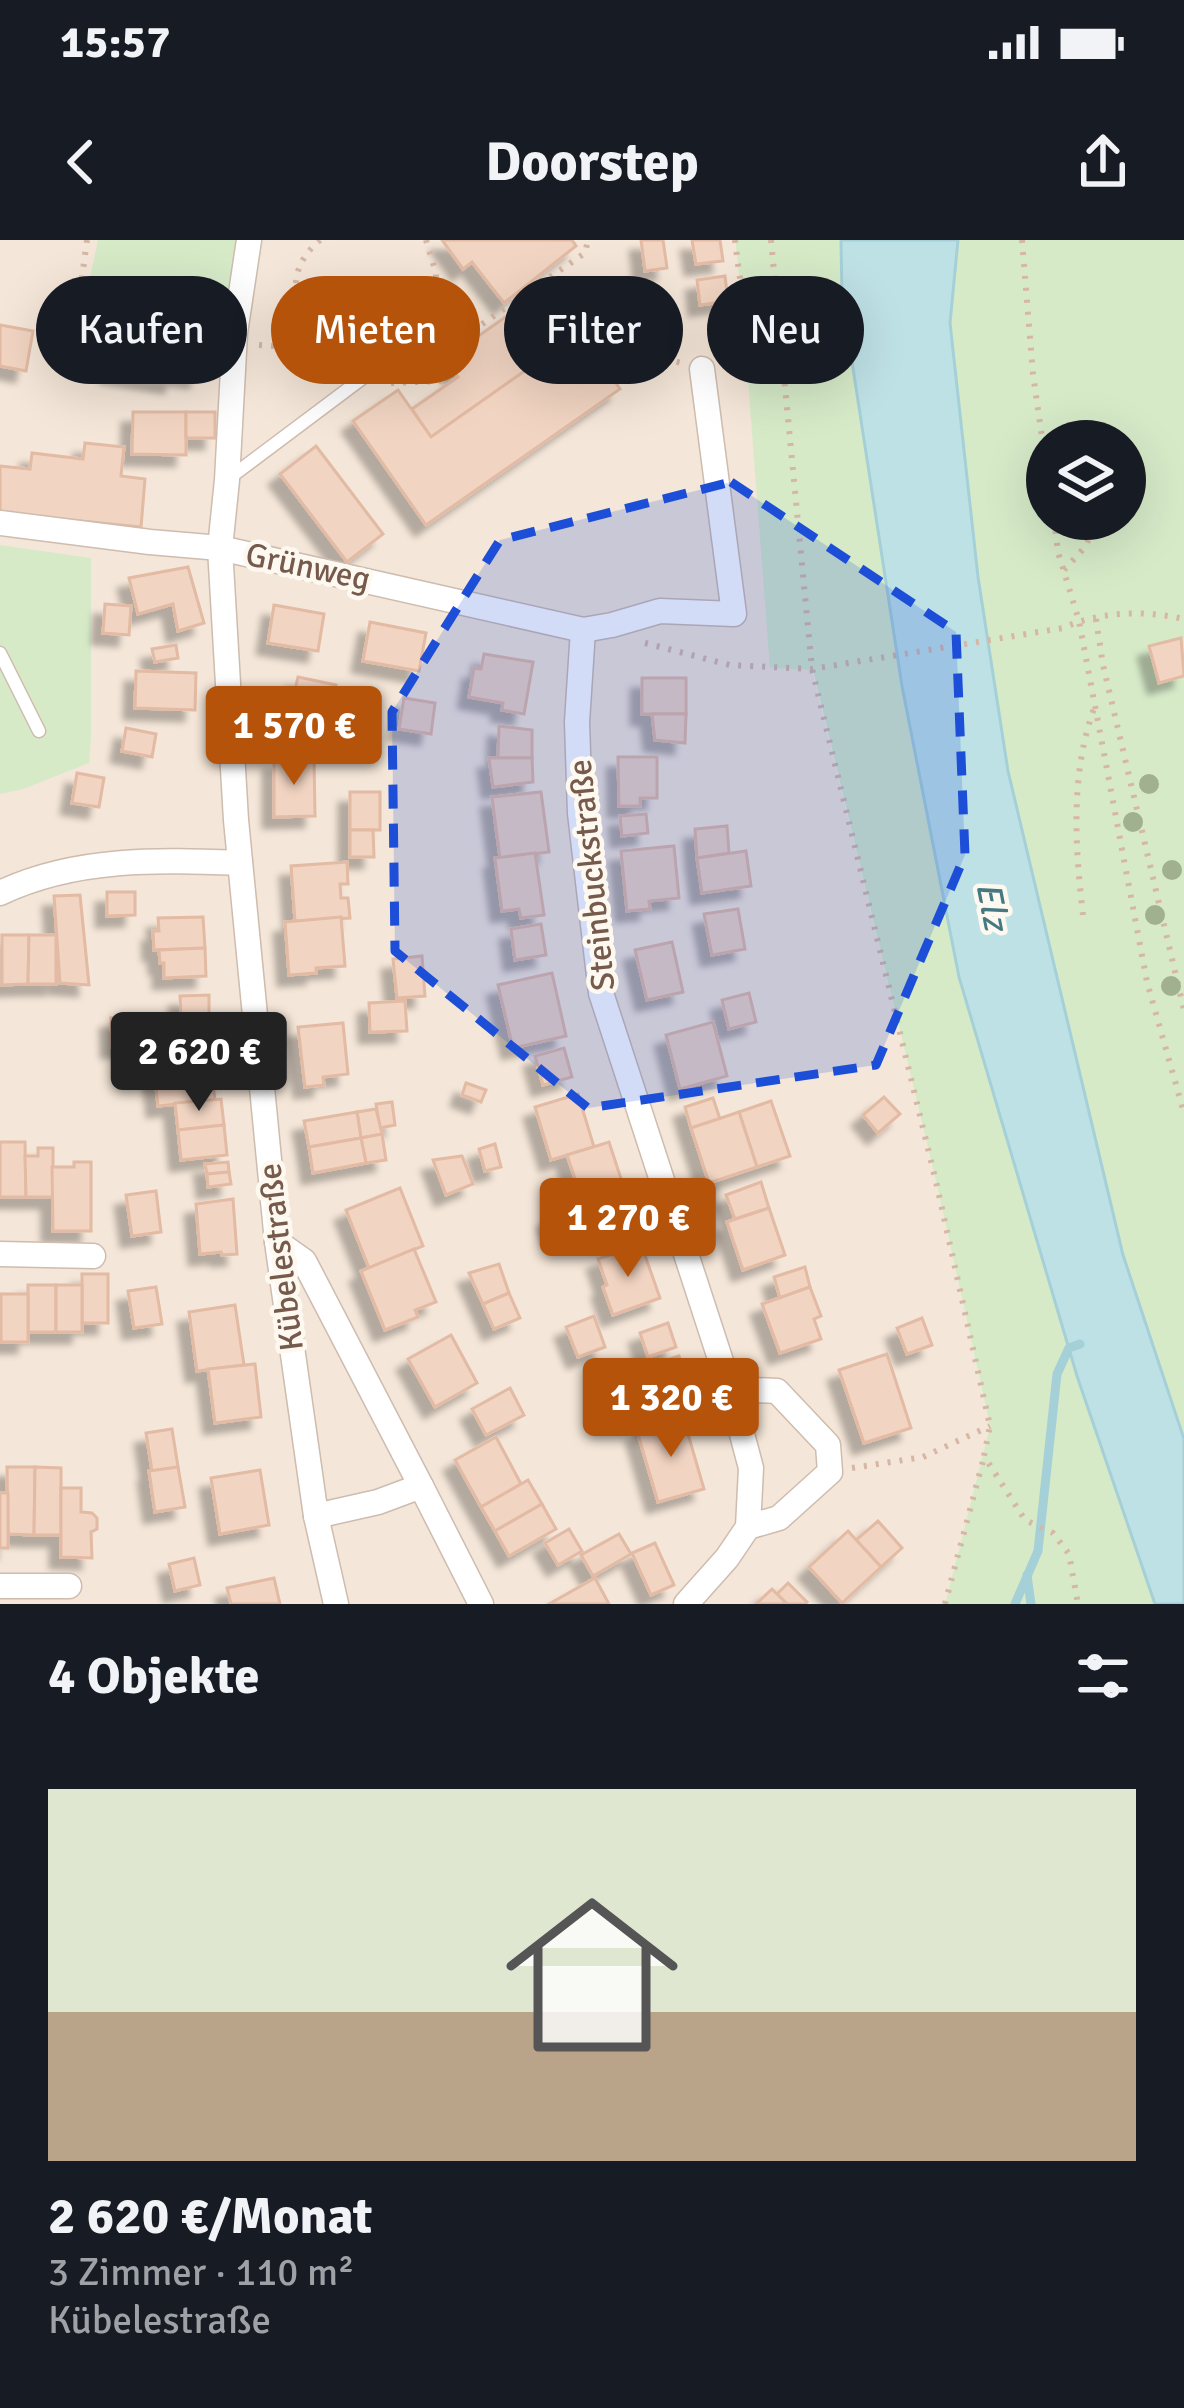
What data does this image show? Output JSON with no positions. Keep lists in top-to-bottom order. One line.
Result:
{"streets":{"street":["Grünweg","Steinbuckstraße","Kübelestraße"]},"crossings":[["Grünweg","Steinbuckstraße"],["Grünweg","Kübelestraße"]],"water":["Elz"],"page":{"status":"15:57","header":"Doorstep","chip":["Kaufen","Mieten","Filter","Neu"],"price":["1 570 €","2 620 €","1 270 €","1 320 €"],"heading":"4 Objekte","list":[{"name":"2 620 €/Monat","note":"3 Zimmer · 110 m² · Kübelestraße"}]}}
